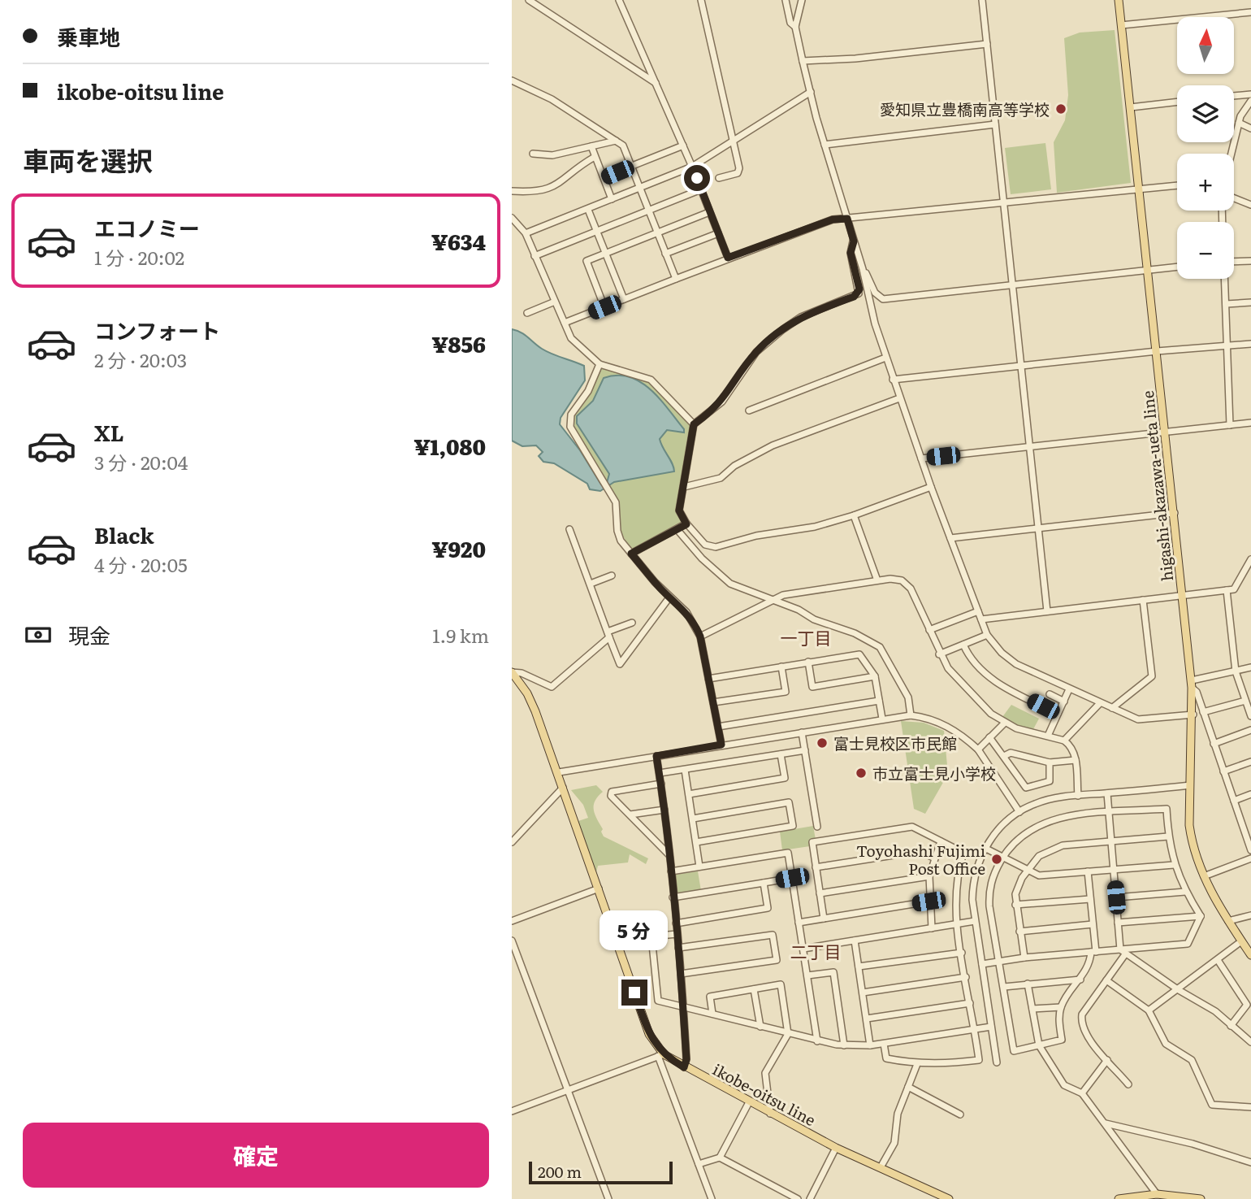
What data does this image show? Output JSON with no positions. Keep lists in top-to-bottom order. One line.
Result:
{"streets":{"main road":["higashi-akazawa-ueta line","ikobe-oitsu line"]},"districts":["一丁目","二丁目"],"places":["愛知県立豊橋南高等学校","富士見校区市民館","市立富士見小学校","Toyohashi Fujimi Post Office"],"scale_bar":"200 m","north":"top","page":{"banner":["乗車地","ikobe-oitsu line"],"map_buttons":["+","−"],"heading":"車両を選択","list":[{"name":"エコノミー","note":"1 分 · 20:02","value":"¥634"},{"name":"コンフォート","note":"2 分 · 20:03","value":"¥856"},{"name":"XL","note":"3 分 · 20:04","value":"¥1,080"},{"name":"Black","note":"4 分 · 20:05","value":"¥920"}],"pay":["現金","1.9 km"],"bubble":"5 分","buttons":"確定","scale":"200 m"}}
